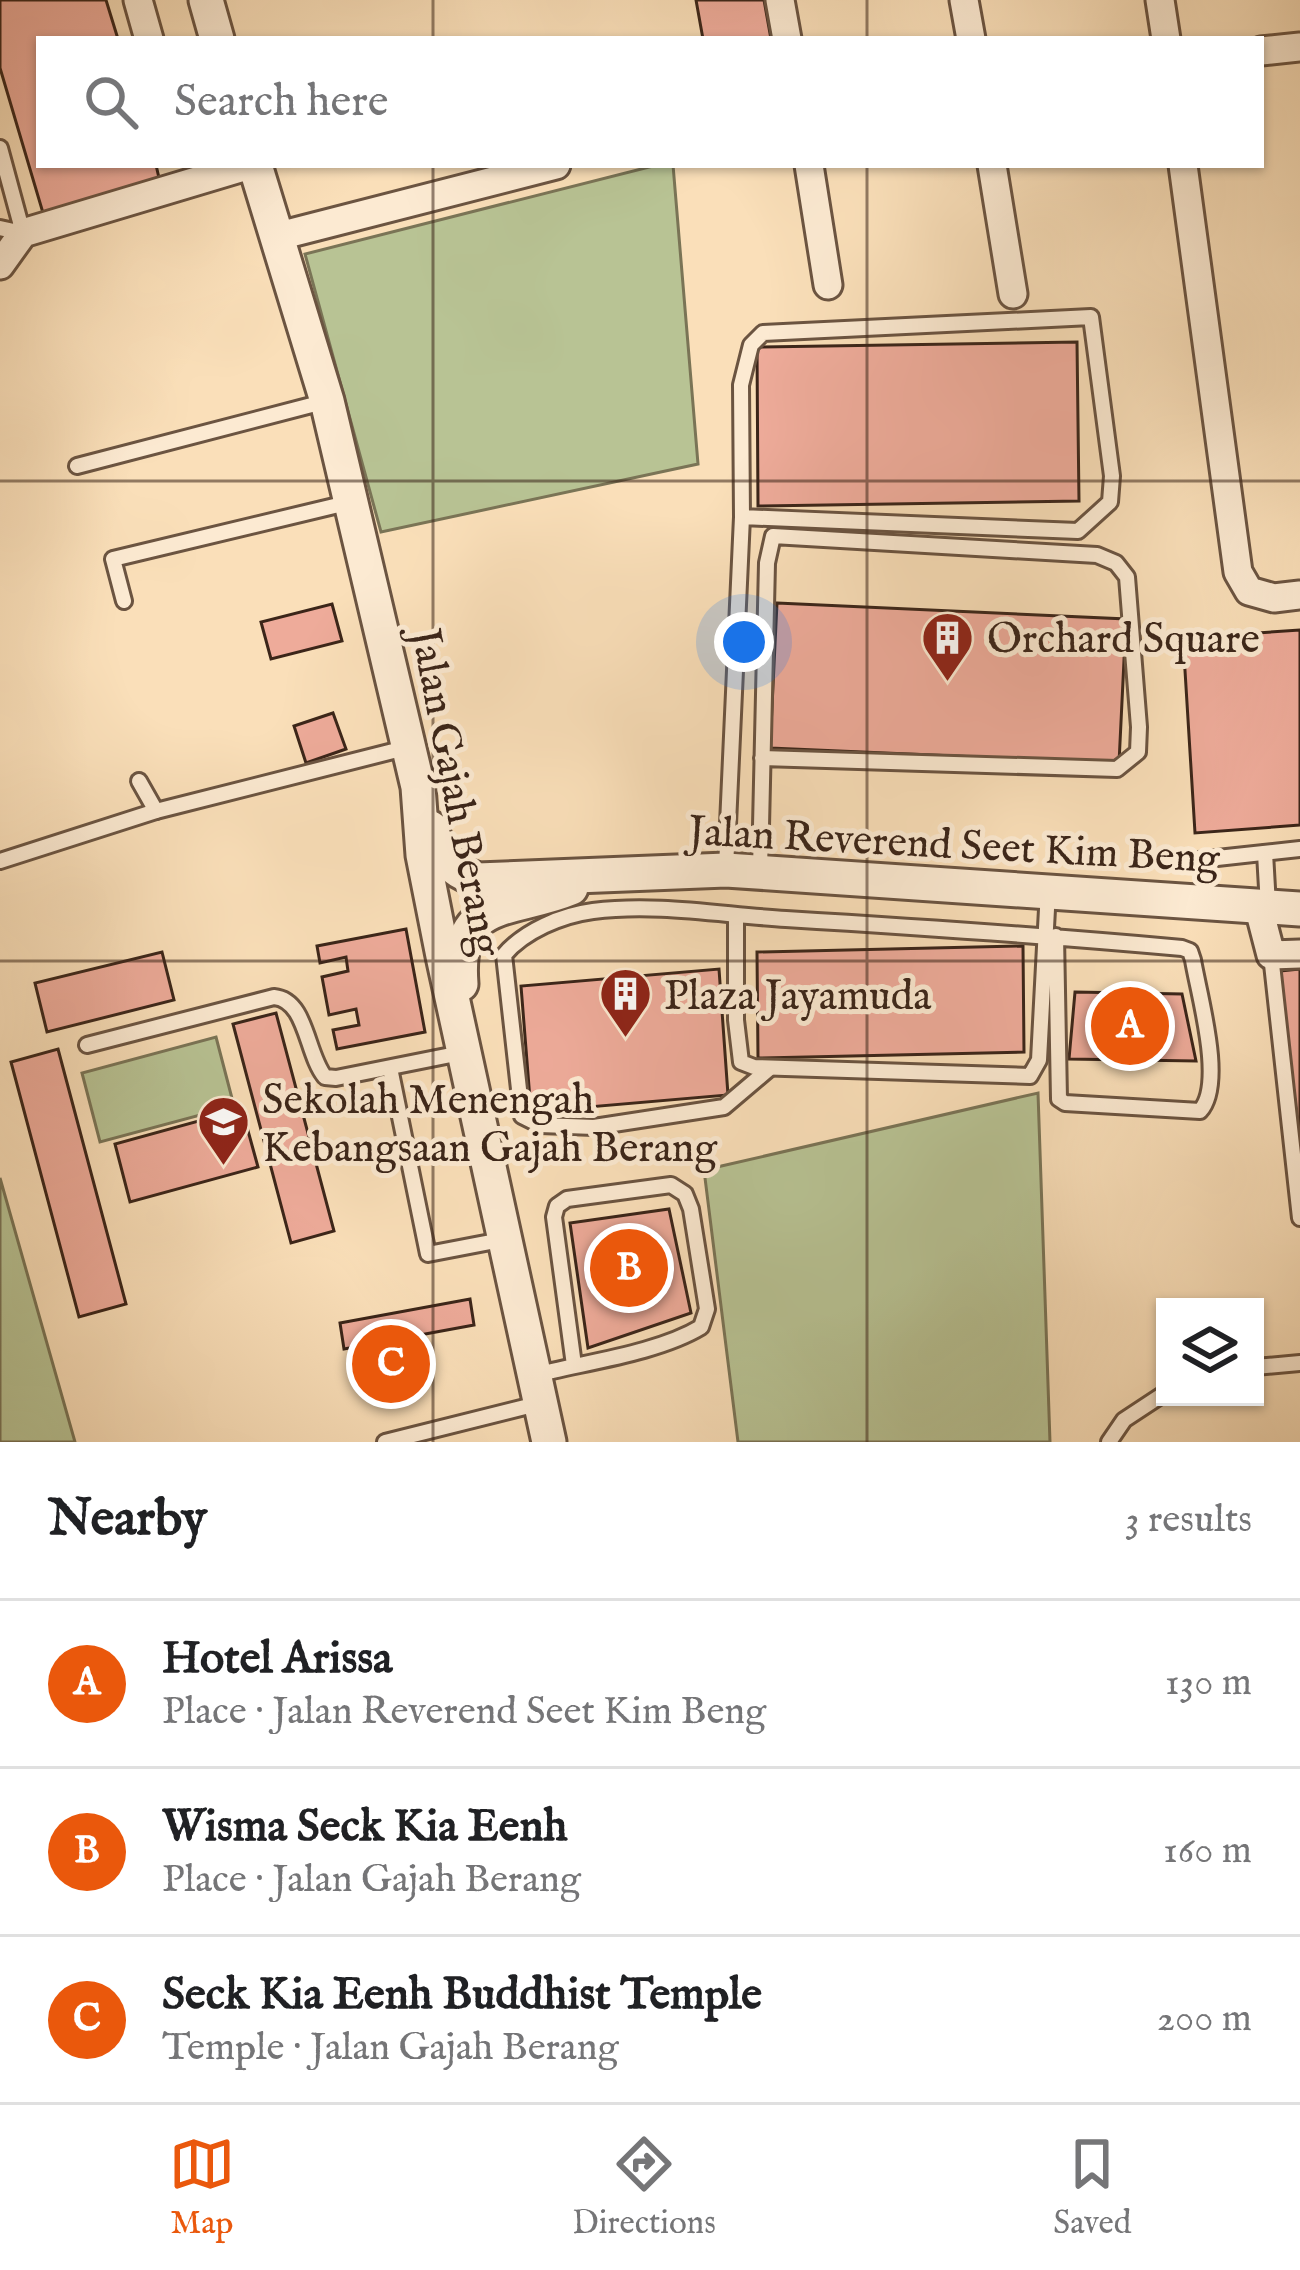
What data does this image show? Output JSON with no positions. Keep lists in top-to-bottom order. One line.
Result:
{"streets":{"street":["Jalan Gajah Berang","Jalan Reverend Seet Kim Beng"]},"crossings":[["Jalan Gajah Berang","Jalan Reverend Seet Kim Beng"]],"places":{"building":["Orchard Square","Plaza Jayamuda"],"school or university":["Sekolah Menengah Kebangsaan Gajah Berang"]},"page":{"search":"Search here","pins":["A","B","C"],"heading":["Nearby","3 results"],"list":[{"mark":"A","name":"Hotel Arissa","note":"Place · Jalan Reverend Seet Kim Beng","value":"130 m"},{"mark":"B","name":"Wisma Seck Kia Eenh","note":"Place · Jalan Gajah Berang","value":"160 m"},{"mark":"C","name":"Seck Kia Eenh Buddhist Temple","note":"Temple · Jalan Gajah Berang","value":"200 m"}],"nav":["Map","Directions","Saved"]}}
